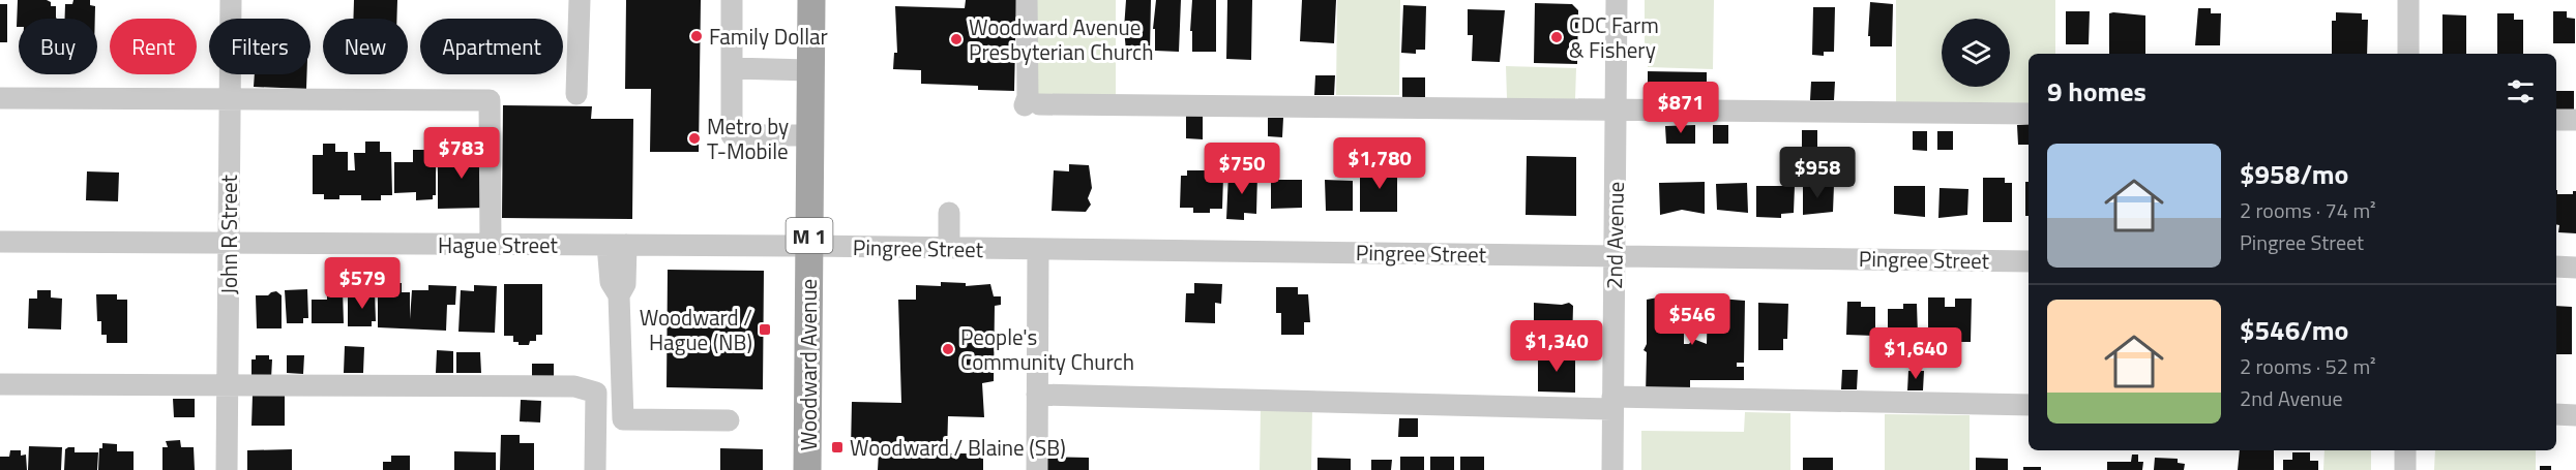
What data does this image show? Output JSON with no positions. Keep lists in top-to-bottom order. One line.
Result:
{"streets":{"main road":["M 1","Woodward Avenue"],"street":["John R Street","2nd Avenue","Hague Street","Pingree Street"]},"crossings":[["John R Street","Hague Street"],["2nd Avenue","Pingree Street"],["Hague Street","Pingree Street"],["Hague Street","Woodward Avenue"],["Pingree Street","Woodward Avenue"]],"places":{"other":["Family Dollar","CDC Farm & Fishery","Woodward Avenue Presbyterian Church","Metro by T-Mobile","People's Community Church"],"transit":["Woodward / Hague (NB)","Woodward / Blaine (SB)"]},"page":{"chip":["Buy","Rent","Filters","New","Apartment"],"heading":"9 homes","price":["$871","$783","$1,780","$750","$958","$579","$546","$1,340","$1,640"],"list":[{"name":"$958/mo","note":"2 rooms · 74 m² · Pingree Street"},{"name":"$546/mo","note":"2 rooms · 52 m² · 2nd Avenue"}]}}
